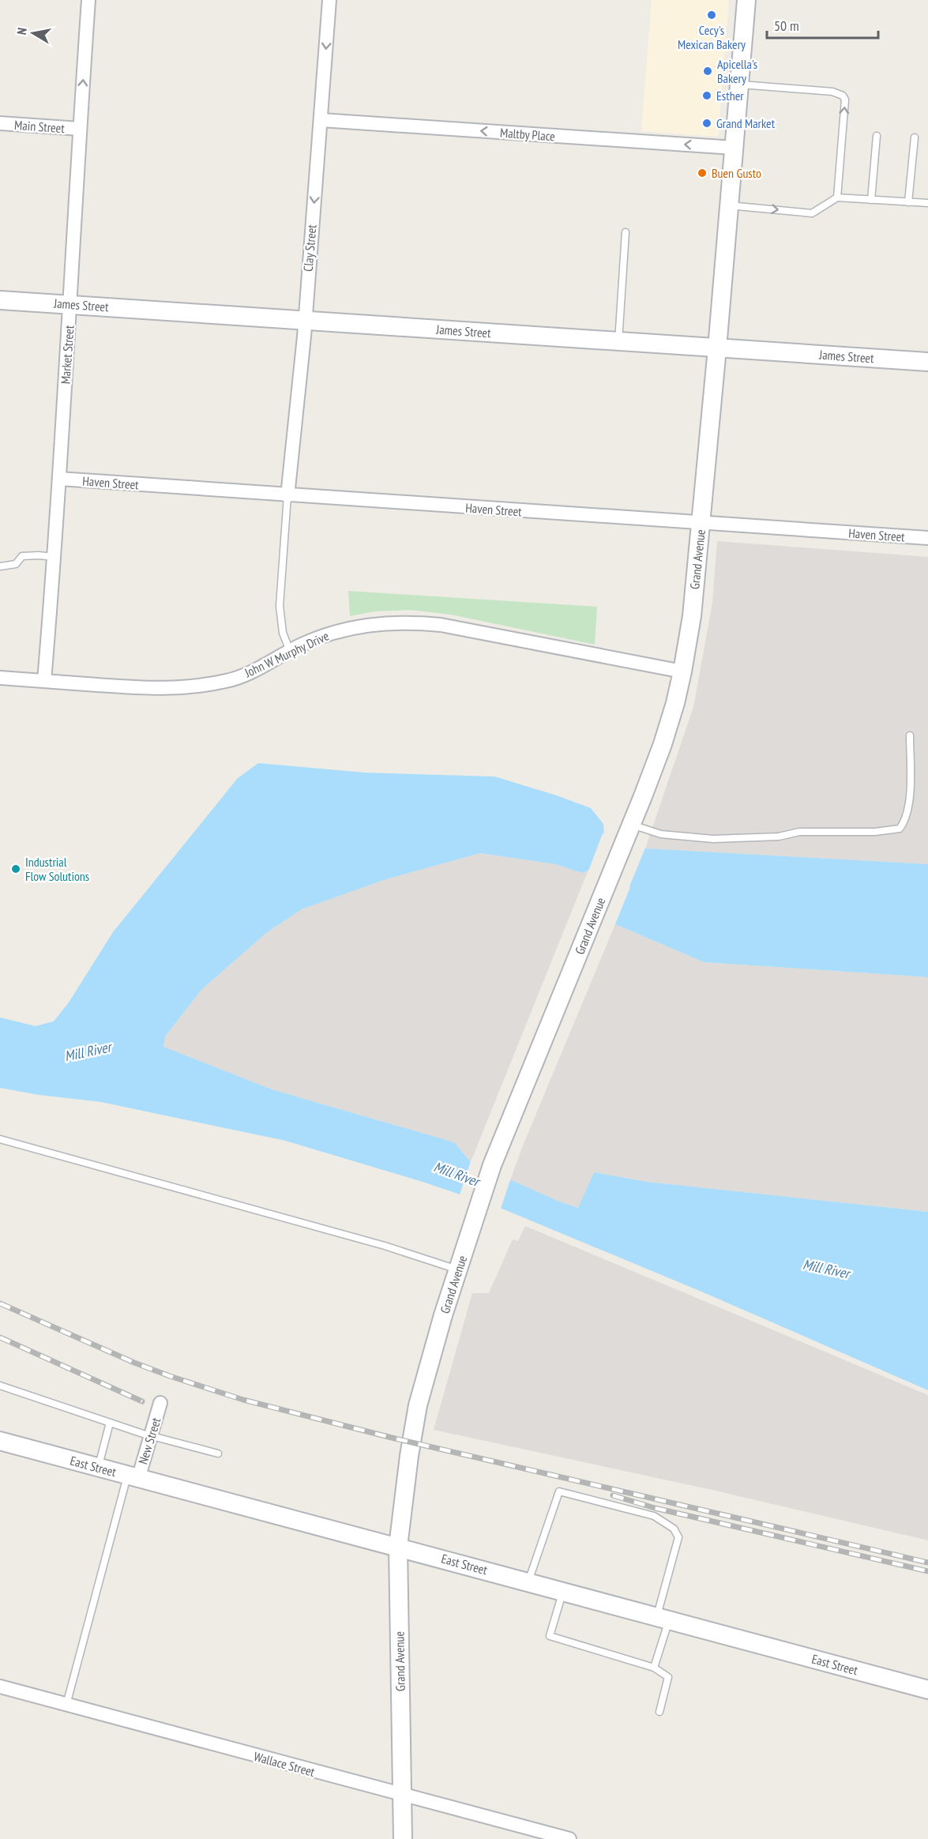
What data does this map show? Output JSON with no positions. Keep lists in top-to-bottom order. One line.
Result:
{"streets":{"main road":["James Street","Grand Avenue","East Street"],"street":["Main Street","Maltby Place","Clay Street","Market Street","Haven Street","John W Murphy Drive","New Street","Wallace Street"]},"crossings":[["Main Street","Market Street"],["Maltby Place","Clay Street"],["Maltby Place","Grand Avenue"],["Clay Street","James Street"],["Clay Street","Haven Street"],["James Street","Market Street"],["James Street","Grand Avenue"],["Market Street","Haven Street"],["Market Street","John W Murphy Drive"],["Haven Street","Grand Avenue"],["Grand Avenue","John W Murphy Drive"],["Grand Avenue","East Street"],["Grand Avenue","Wallace Street"],["New Street","East Street"]],"one_way":["Maltby Place","Clay Street"],"water":["Mill River"],"places":["Cecy's Mexican Bakery","Apicella's Bakery","Esther","Grand Market","Buen Gusto","Industrial Flow Solutions"],"scale_bar":"50 m","north":"left"}
